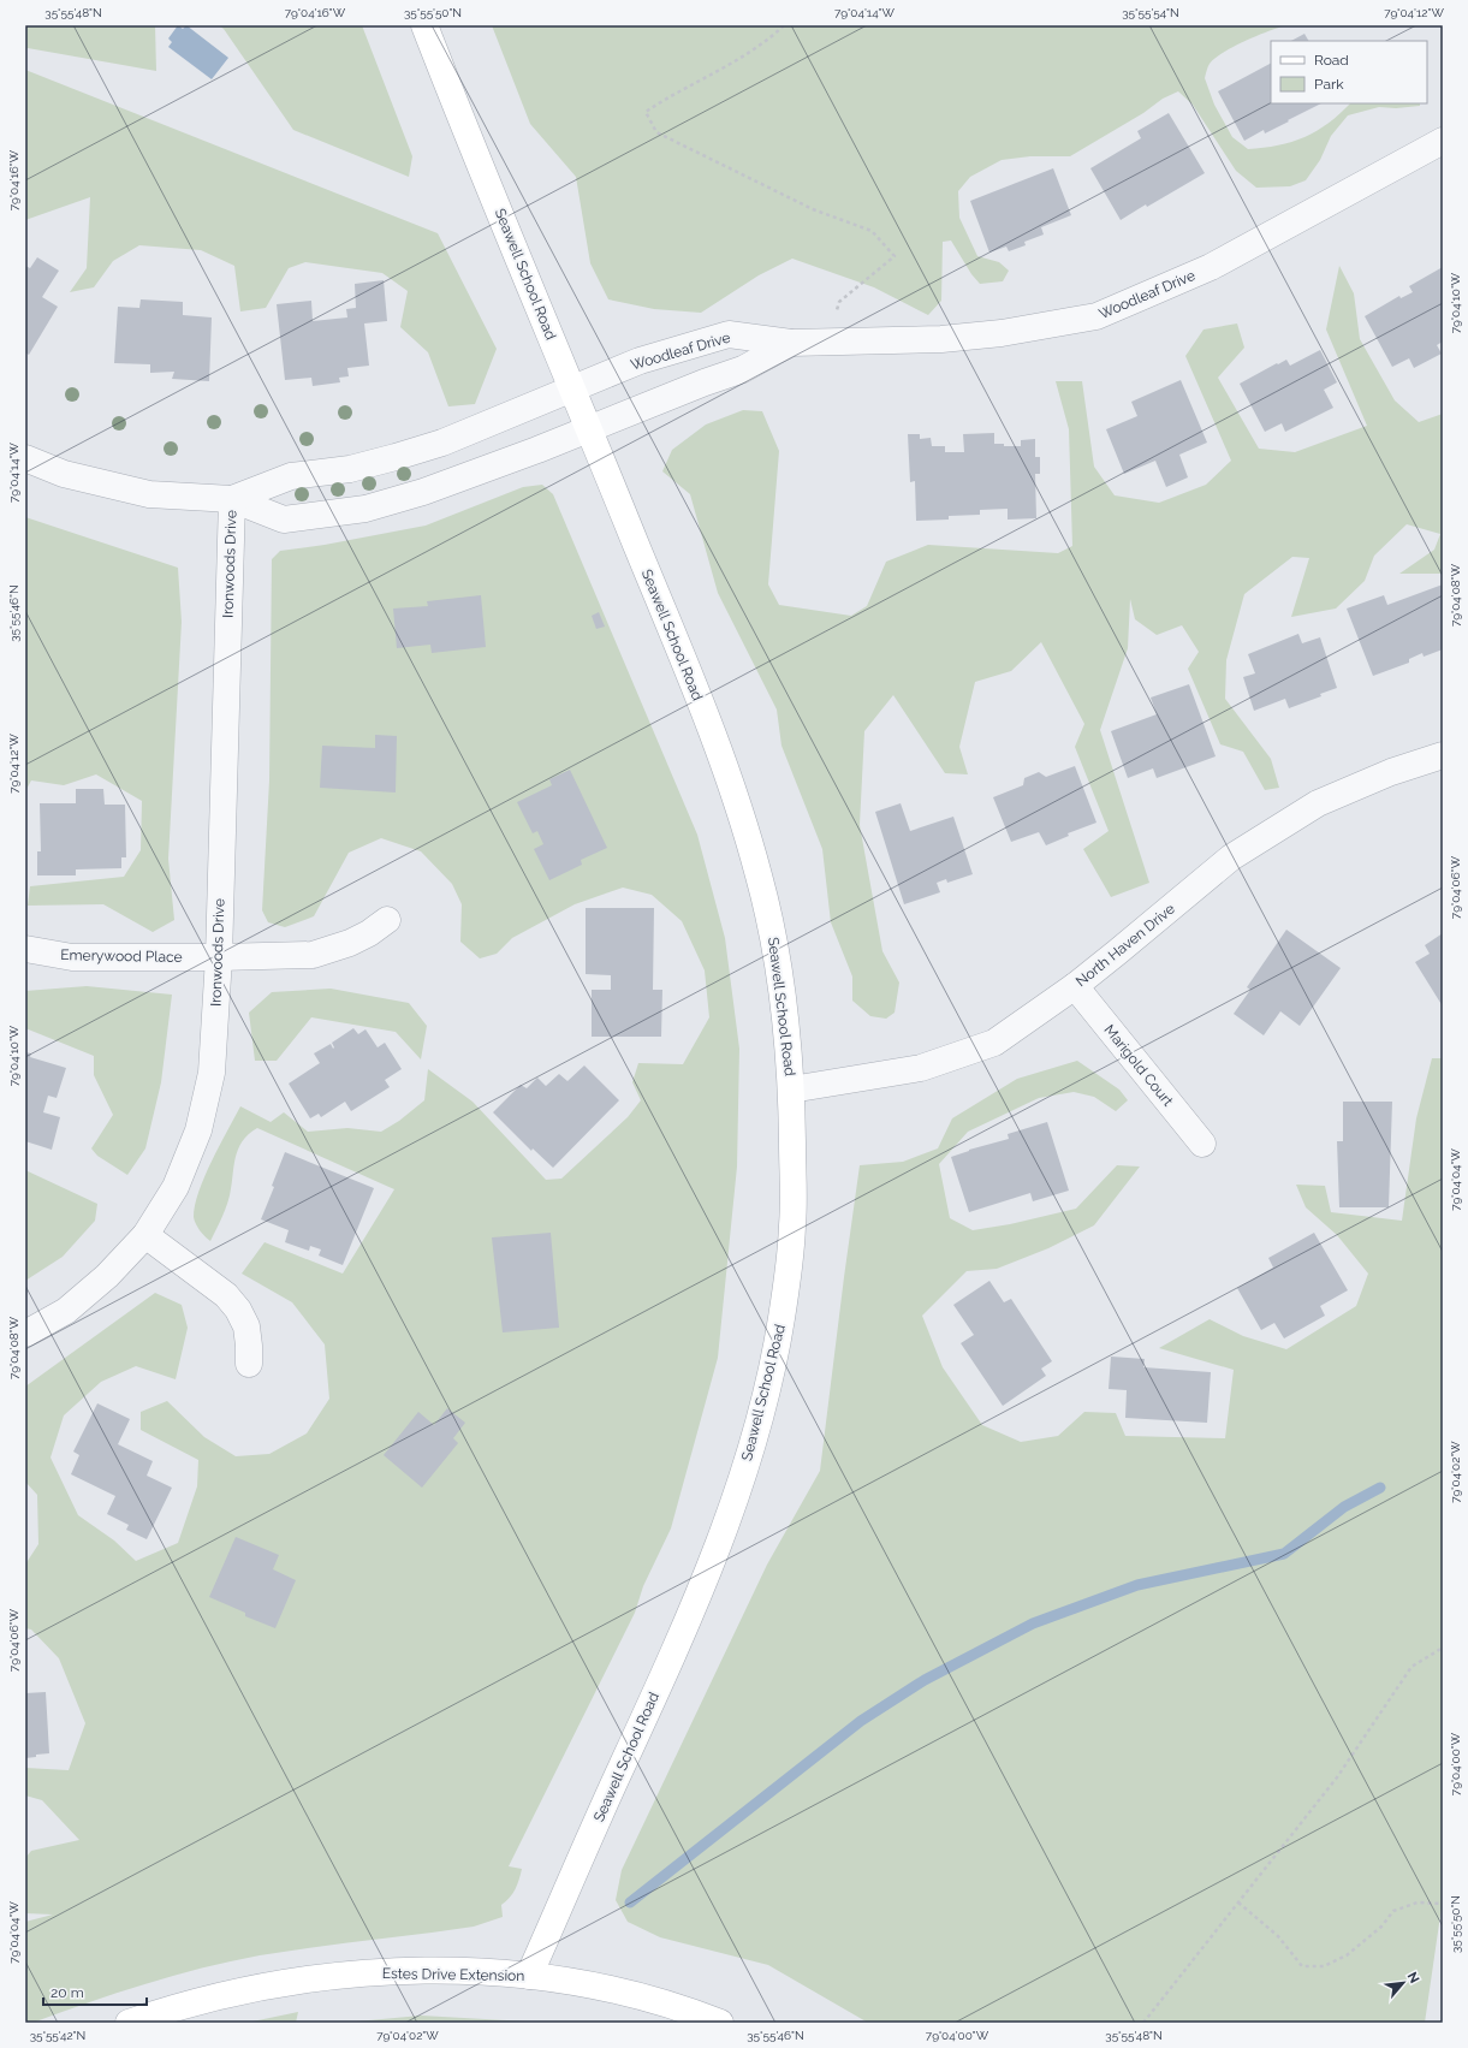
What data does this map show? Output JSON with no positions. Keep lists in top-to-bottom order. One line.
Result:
{"streets":{"street":["Seawell School Road","Woodleaf Drive","Ironwoods Drive","North Haven Drive","Emerywood Place","Marigold Court","Estes Drive Extension"]},"crossings":[["Seawell School Road","Woodleaf Drive"],["Seawell School Road","Ironwoods Drive"],["Seawell School Road","North Haven Drive"],["Seawell School Road","Estes Drive Extension"],["Woodleaf Drive","Ironwoods Drive"],["Ironwoods Drive","Emerywood Place"],["North Haven Drive","Marigold Court"]],"legend":["Road","Park"],"scale_bar":"20 m","north":"top right","coordinates":["35°55'48\"N","79°04'16\"W","35°55'50\"N","79°04'14\"W","35°55'54\"N","79°04'12\"W","79°04'10\"W","79°04'08\"W","35°55'46\"N","79°04'06\"W","79°04'04\"W","79°04'02\"W","79°04'00\"W","35°55'42\"N"]}
